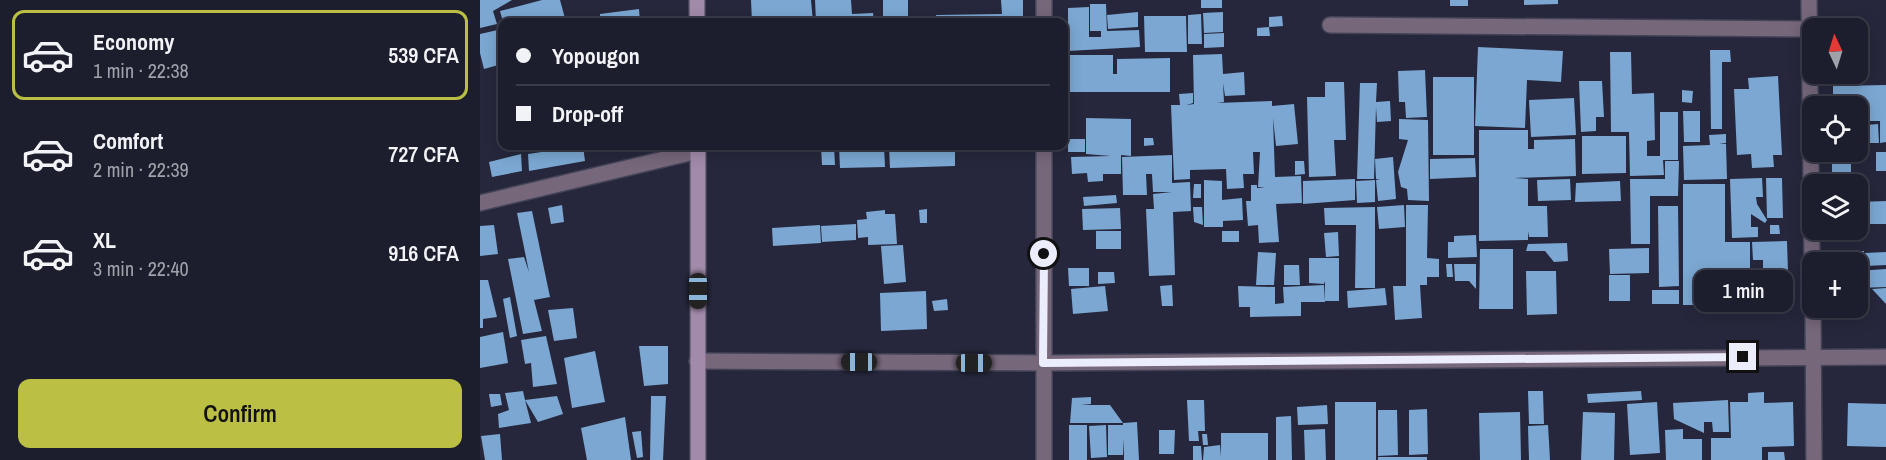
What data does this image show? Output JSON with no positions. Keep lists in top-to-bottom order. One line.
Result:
{"north":"top","page":{"list":[{"name":"Economy","note":"1 min · 22:38","value":"539 CFA"},{"name":"Comfort","note":"2 min · 22:39","value":"727 CFA"},{"name":"XL","note":"3 min · 22:40","value":"916 CFA"}],"map_buttons":"+","banner":["Yopougon","Drop-off"],"bubble":"1 min","buttons":"Confirm"}}
